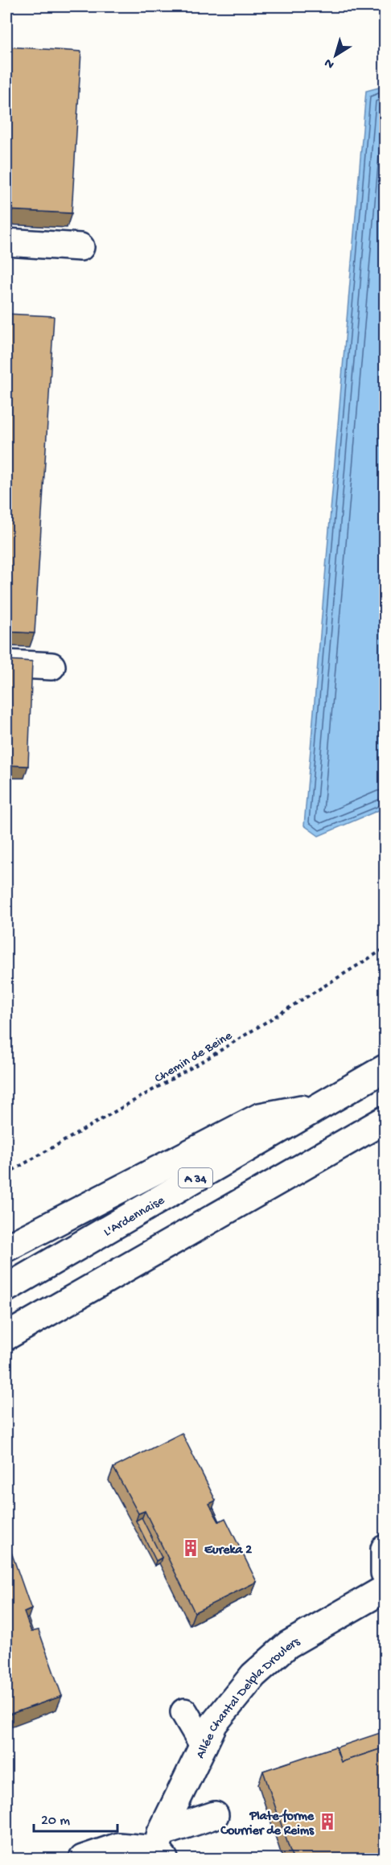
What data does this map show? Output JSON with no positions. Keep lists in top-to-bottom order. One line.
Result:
{"streets":{"main road":["A 34","L'Ardennaise","Allée Chantal Delpla Droulers"],"path":["Chemin de Beine"]},"places":{"building":["Eureka 2","Plate-forme Courrier de Reims"]},"scale_bar":"20 m","north":"bottom left"}
